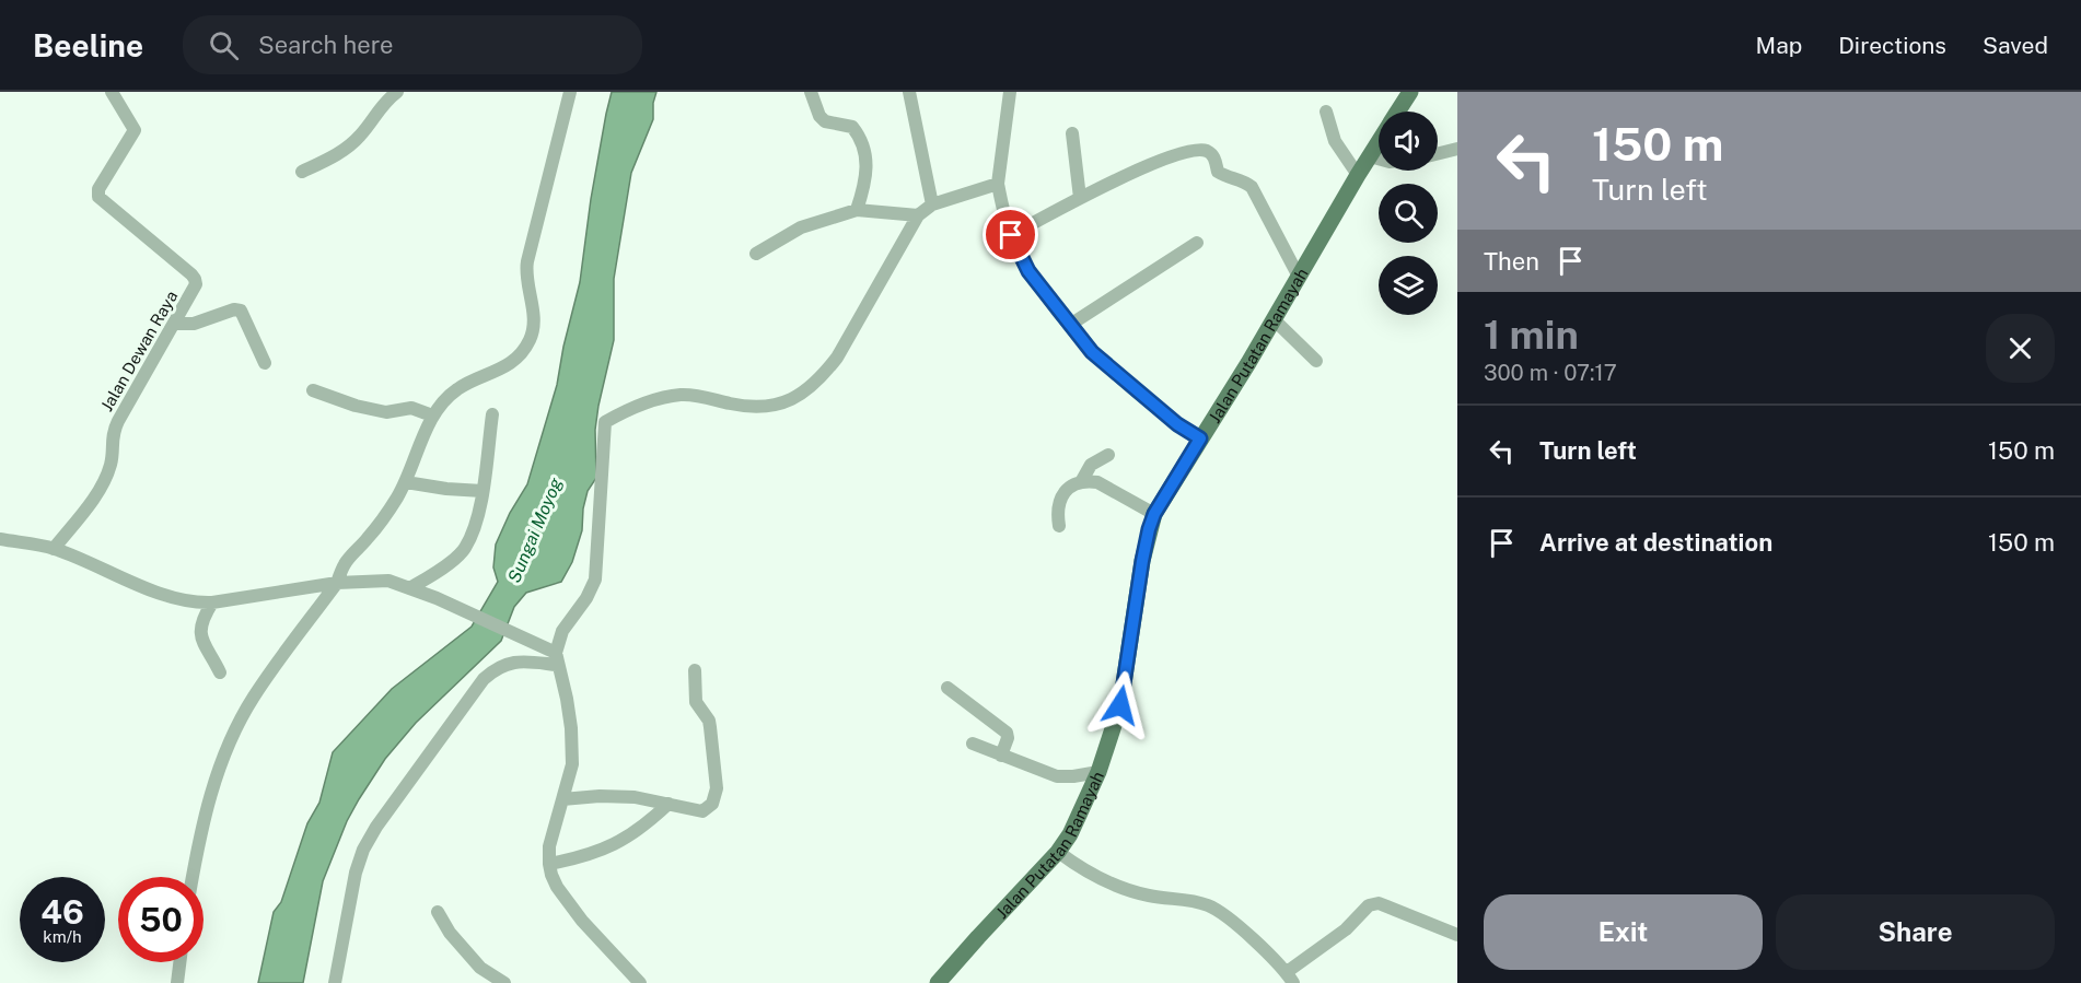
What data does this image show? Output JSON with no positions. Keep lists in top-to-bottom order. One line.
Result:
{"streets":{"main road":["Jalan Putatan Ramayah"],"street":["Jalan Dewan Raya"]},"water":["Sungai Moyog"],"page":{"header":"Beeline","search":"Search here","nav":["Map","Directions","Saved"],"turn":["150 m","Turn left"],"then":"Then","heading":["1 min","300 m · 07:17"],"list":[{"name":"Turn left","value":"150 m"},{"name":"Arrive at destination","value":"150 m"}],"speed":"46 km/h","limit":"50","buttons":["Exit","Share"]}}
